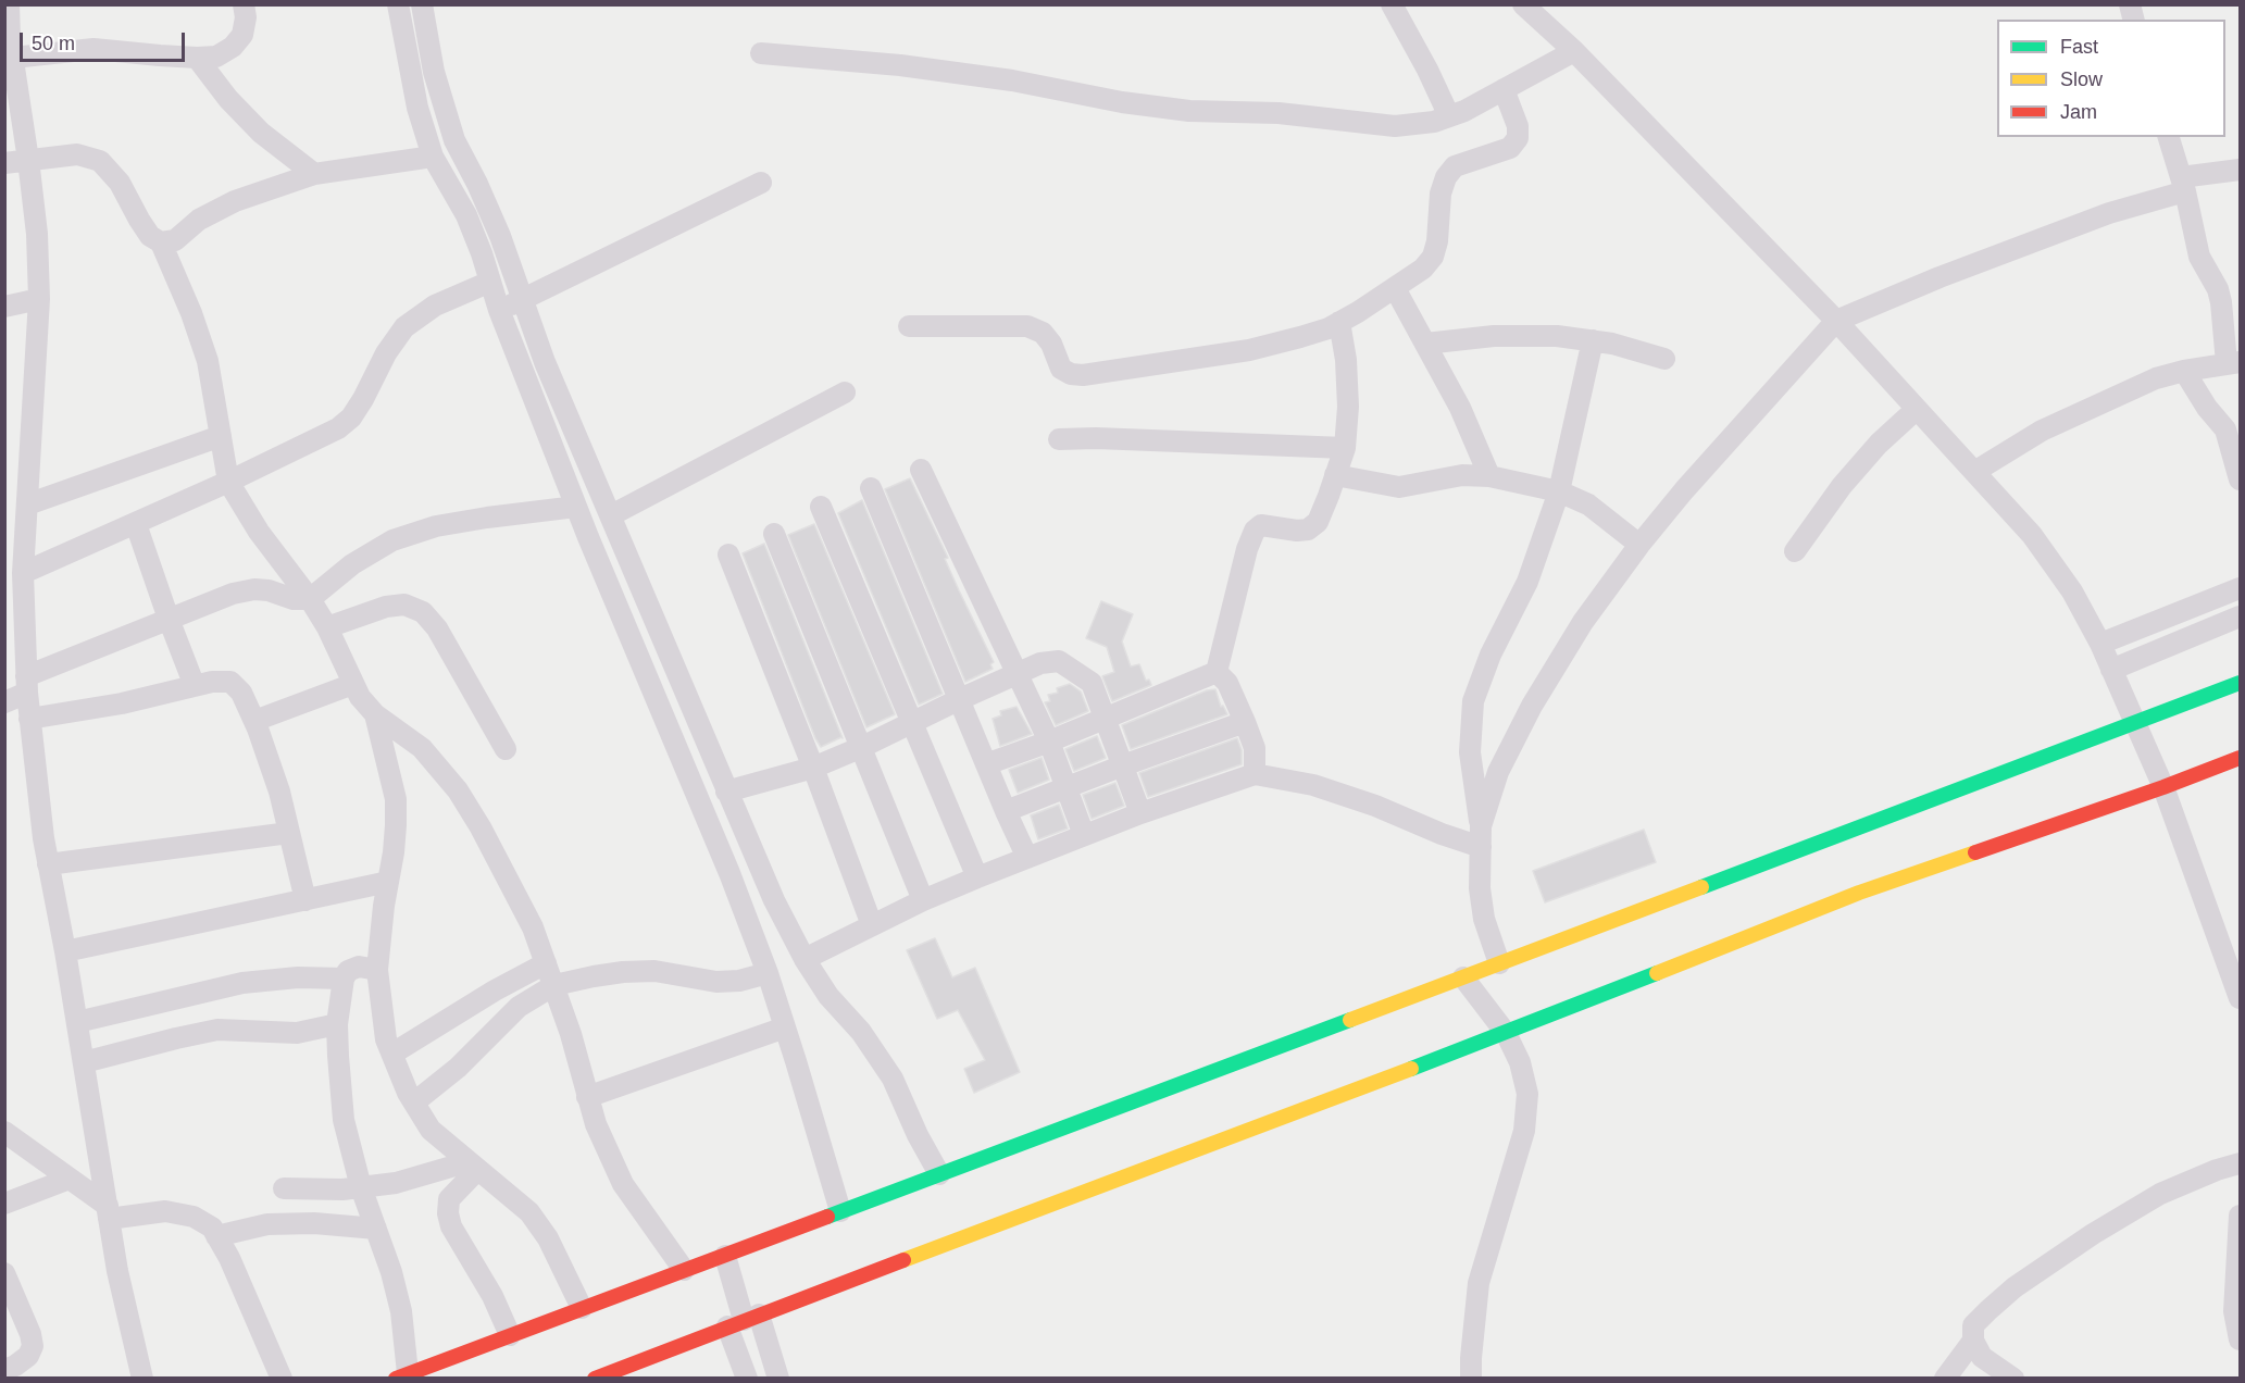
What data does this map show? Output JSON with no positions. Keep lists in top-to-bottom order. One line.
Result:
{"legend":["Fast","Slow","Jam"],"scale_bar":"50 m"}
